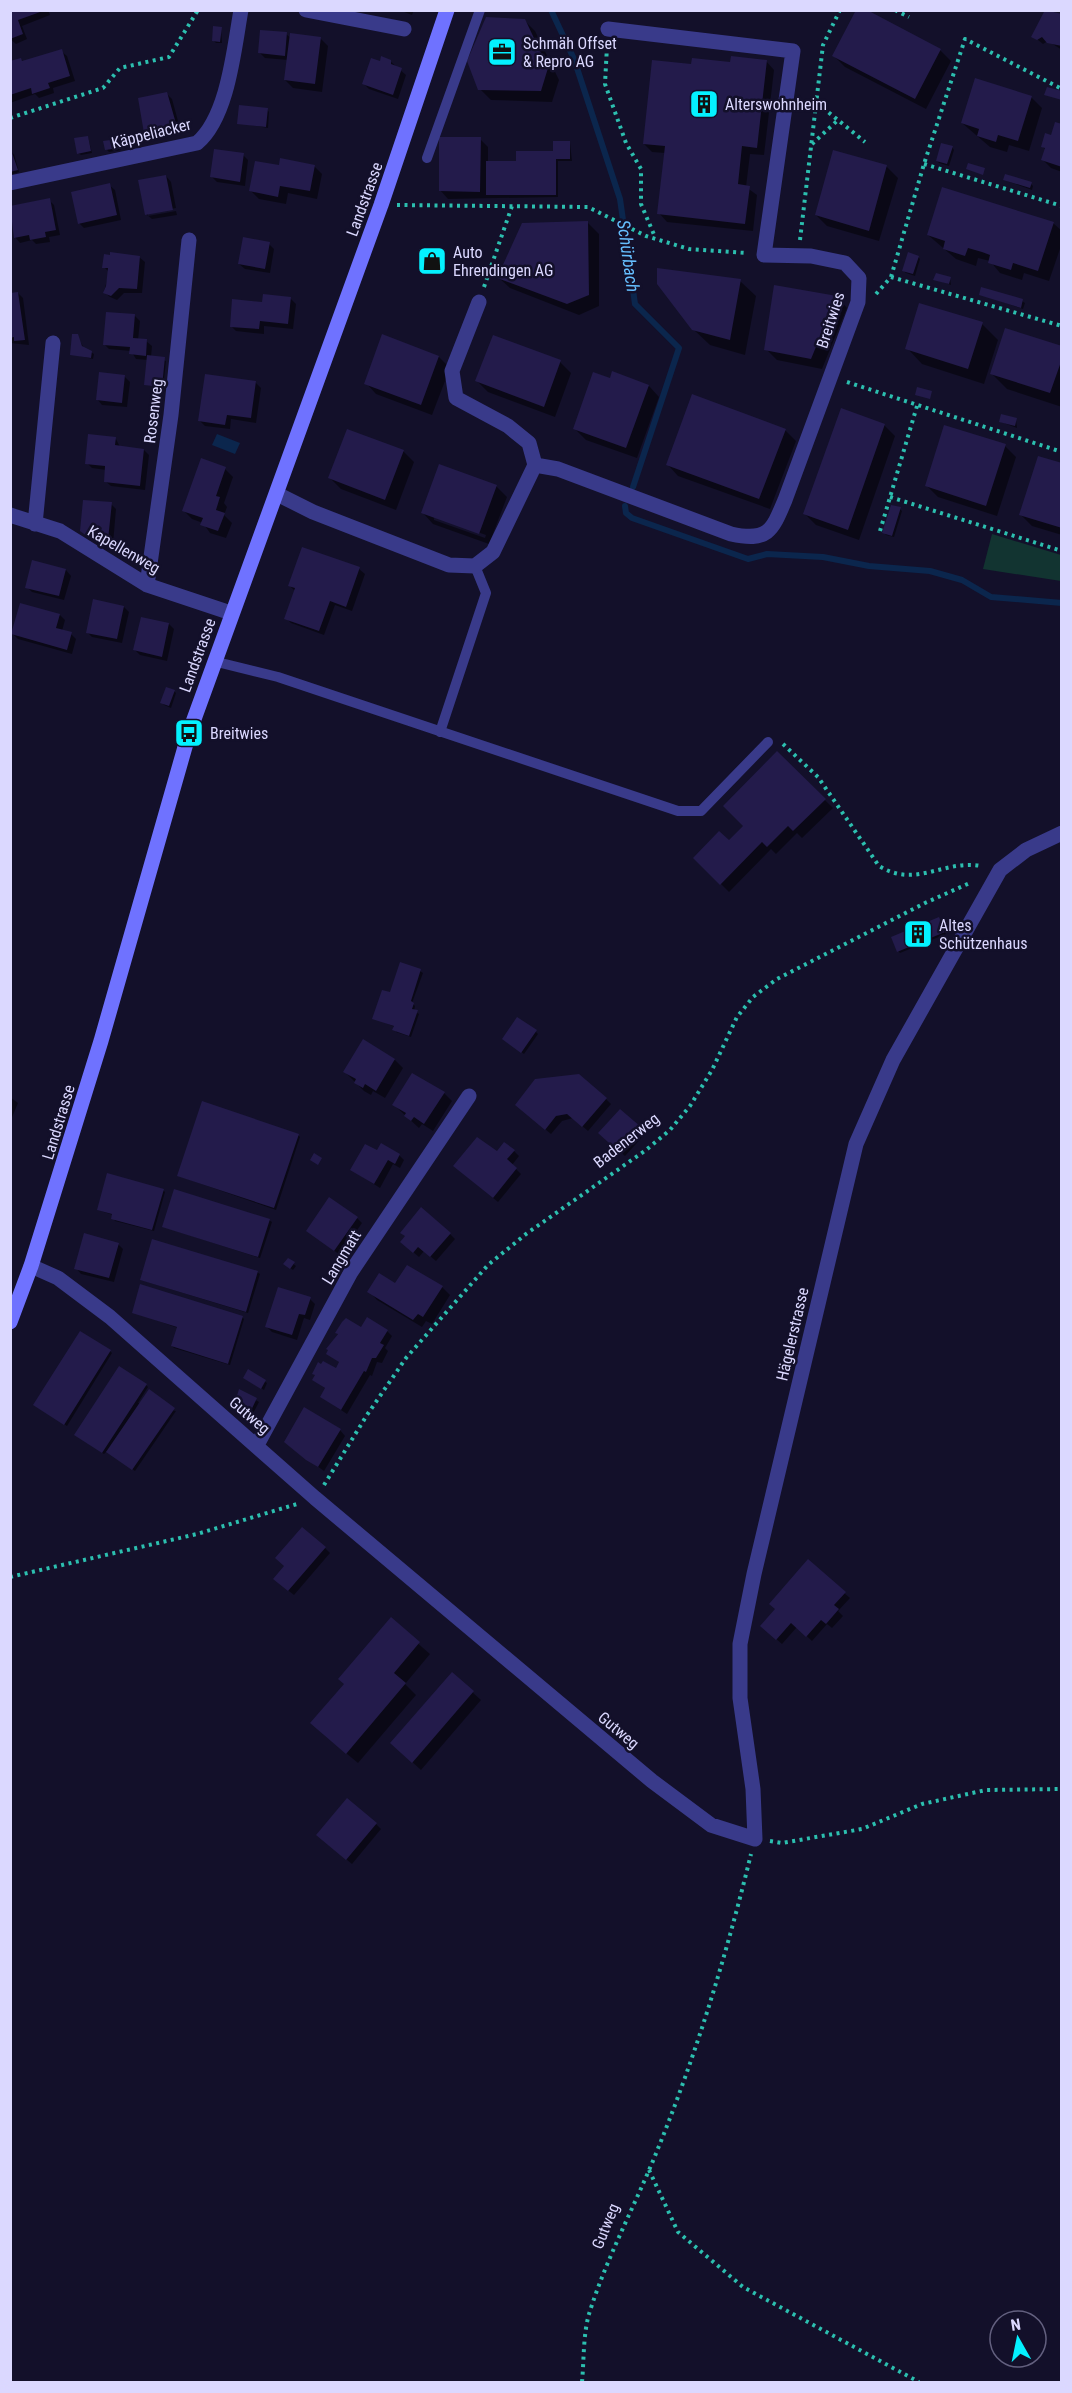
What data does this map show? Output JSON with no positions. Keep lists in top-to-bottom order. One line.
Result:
{"streets":{"main road":["Landstrasse"],"street":["Käppeliacker","Breitwies","Rosenweg","Kapellenweg","Langmatt","Hägelerstrasse","Gutweg"],"path":["Badenerweg"]},"crossings":[["Landstrasse","Kapellenweg"],["Landstrasse","Gutweg"],["Rosenweg","Kapellenweg"],["Badenerweg","Hägelerstrasse"],["Badenerweg","Gutweg"],["Langmatt","Gutweg"],["Hägelerstrasse","Gutweg"]],"water":["Schürbach"],"places":{"office":["Schmäh Offset & Repro AG"],"building":["Alterswohnheim","Altes Schützenhaus"],"shop":["Auto Ehrendingen AG"],"bus stop":["Breitwies"]},"north":"top"}
